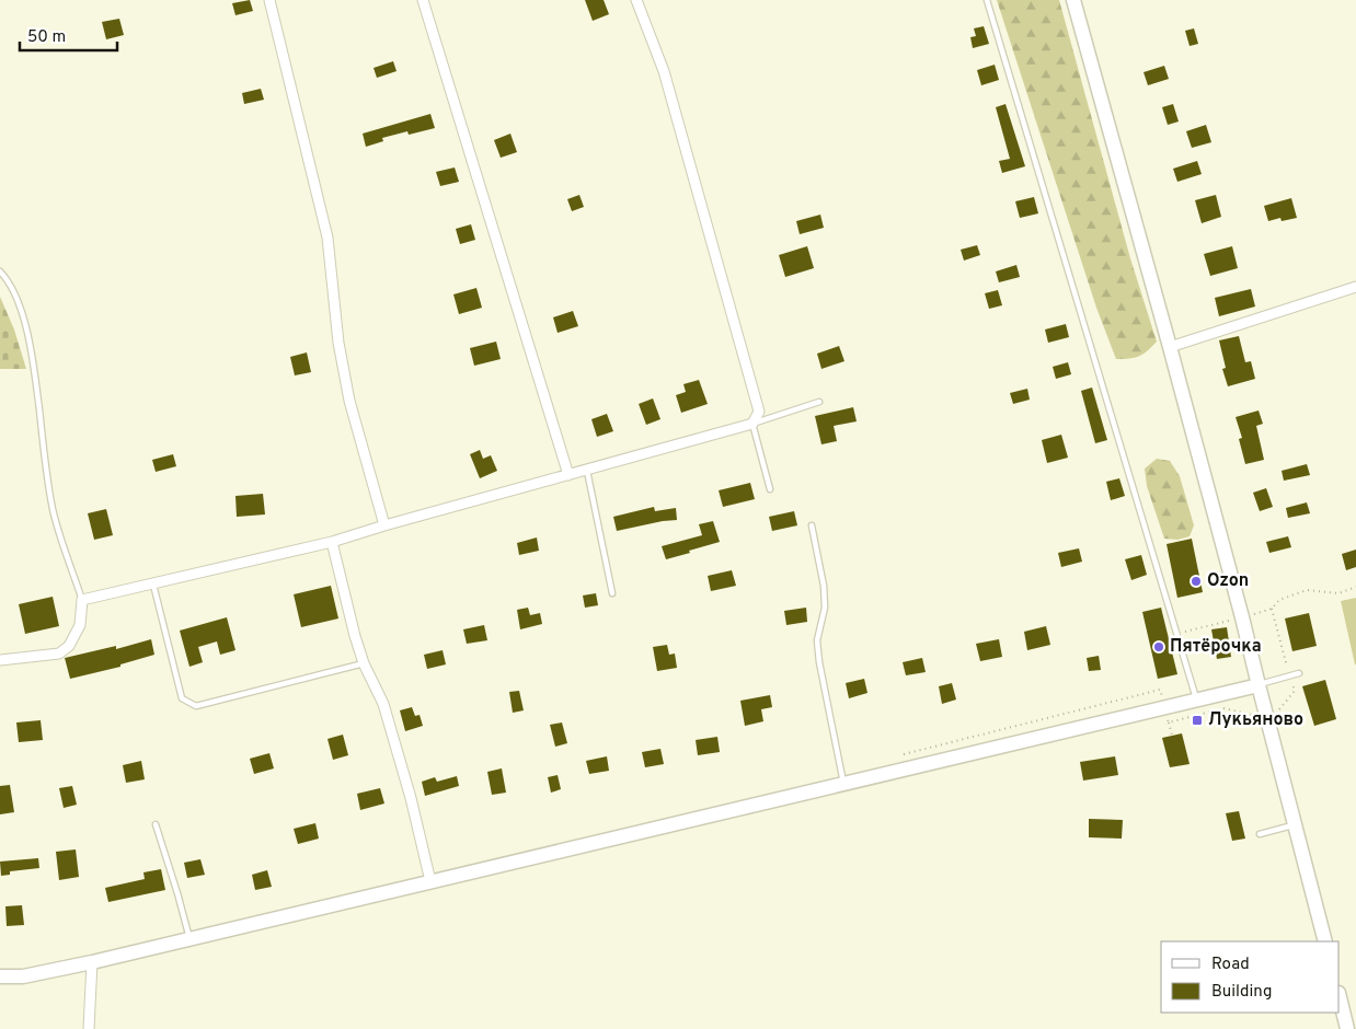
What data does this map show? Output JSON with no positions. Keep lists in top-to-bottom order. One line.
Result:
{"places":{"other":["Ozon","Пятёрочка"],"transit":["Лукьяново"]},"legend":["Road","Building"],"scale_bar":"50 m"}
